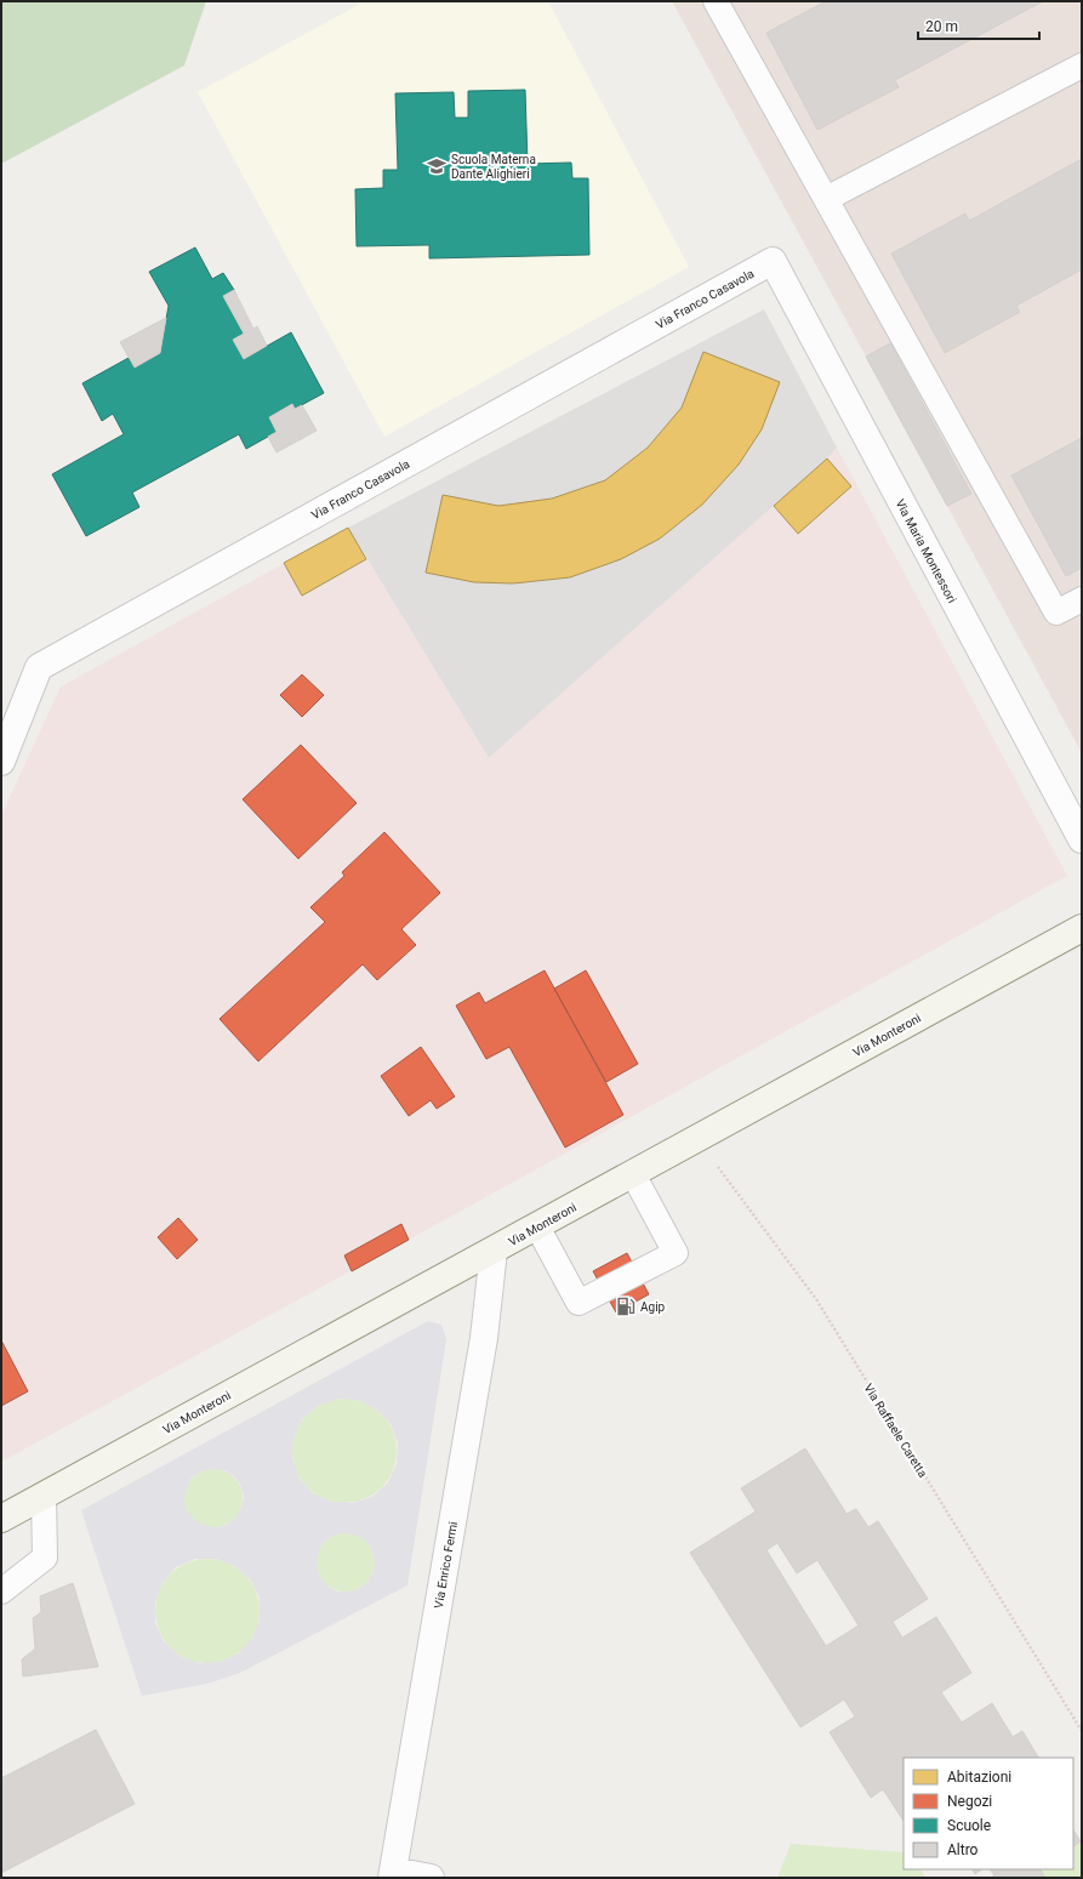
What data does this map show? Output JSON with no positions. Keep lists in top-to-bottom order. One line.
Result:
{"streets":{"main road":["Via Monteroni"],"street":["Via Franco Casavola","Via Maria Montessori","Via Enrico Fermi"],"path":["Via Raffaele Caretta"]},"crossings":[["Via Franco Casavola","Via Maria Montessori"],["Via Monteroni","Via Raffaele Caretta"],["Via Monteroni","Via Enrico Fermi"]],"places":{"school or university":["Scuola Materna Dante Alighieri"],"fuel station":["Agip"]},"legend":["Abitazioni","Negozi","Scuole","Altro"],"scale_bar":"20 m"}
